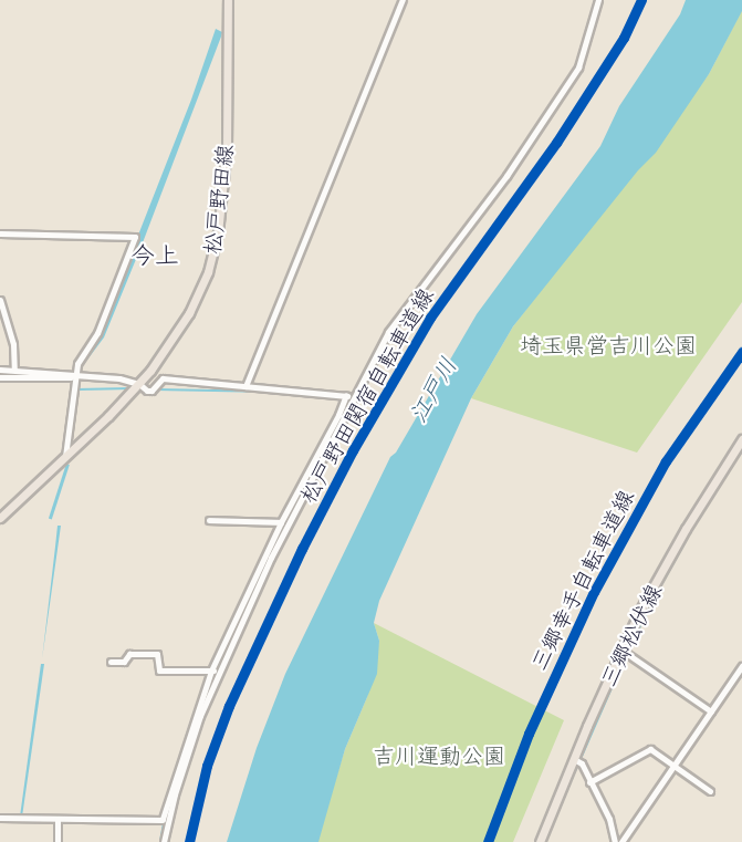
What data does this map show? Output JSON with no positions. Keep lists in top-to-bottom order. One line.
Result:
{"streets":{"main road":["松戸野田線","三郷松伏線"],"cycle path":["松戸野田関宿自転車道線","三郷幸手自転車道線"]},"districts":["今上"],"water":["江戸川"],"parks":["埼玉県営吉川公園","吉川運動公園"]}
